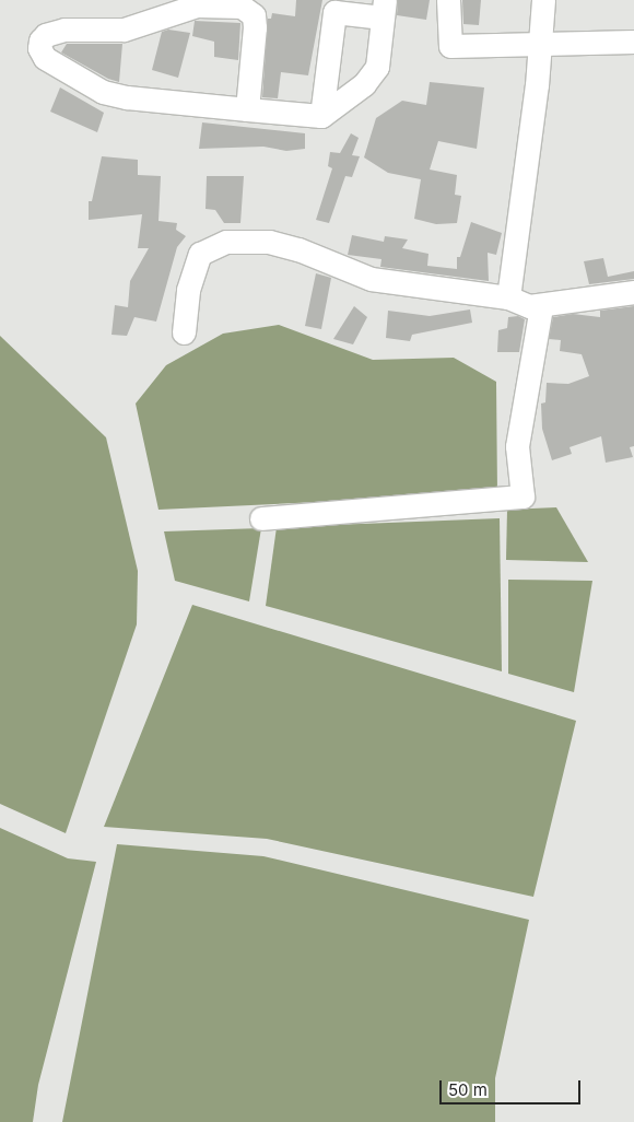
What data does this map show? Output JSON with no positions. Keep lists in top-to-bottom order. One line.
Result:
{"scale_bar":"50 m"}
